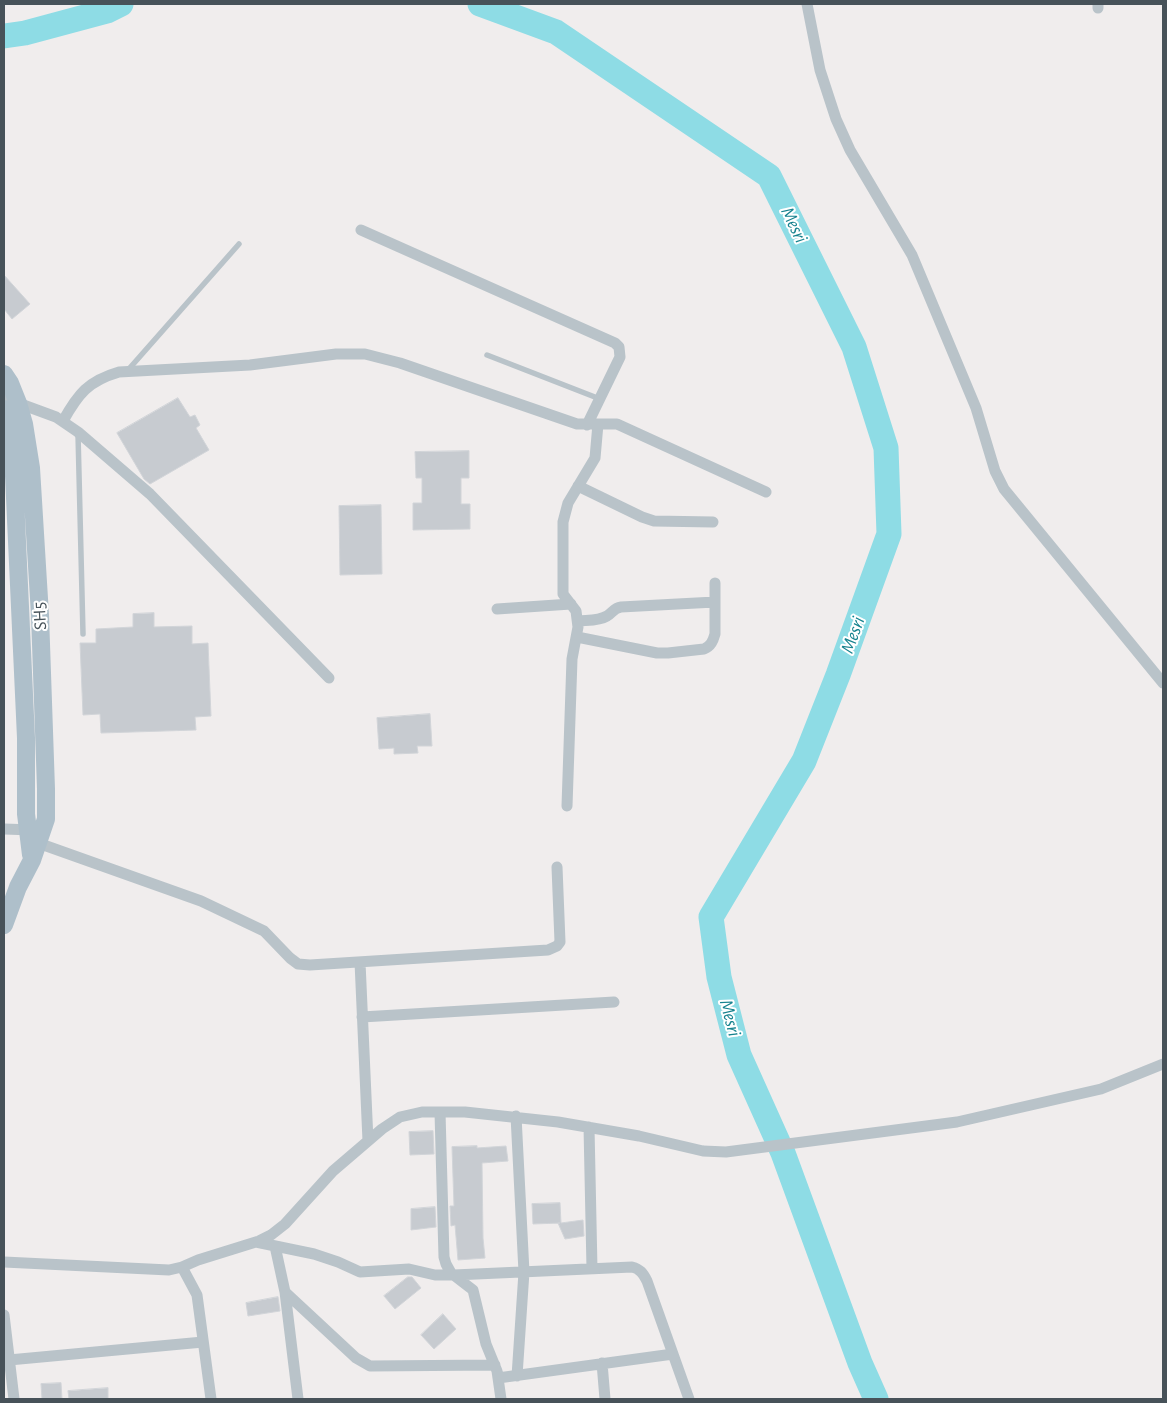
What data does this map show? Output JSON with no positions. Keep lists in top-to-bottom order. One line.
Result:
{"streets":{"main road":["SH5"]},"water":["Mesri"]}
